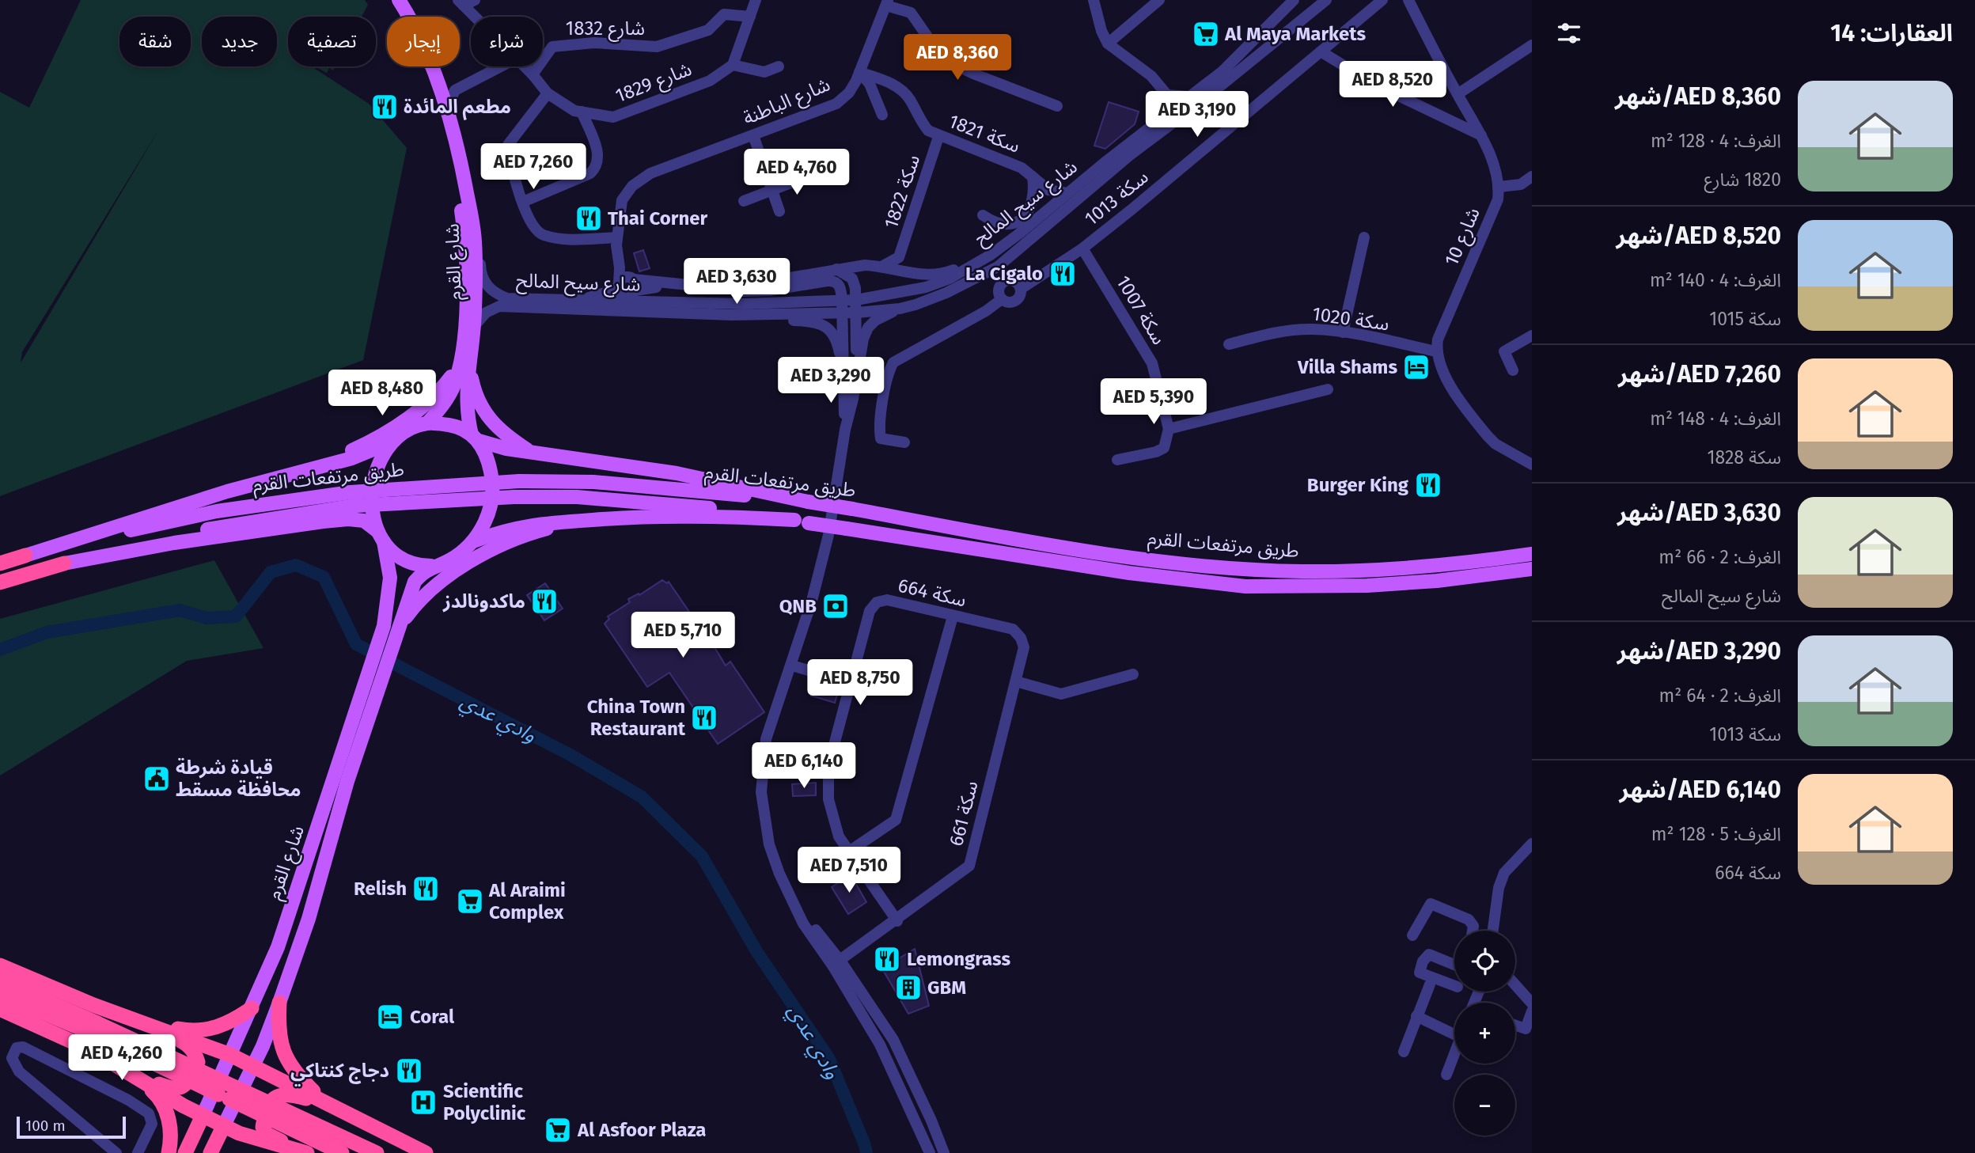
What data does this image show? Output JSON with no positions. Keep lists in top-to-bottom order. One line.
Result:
{"streets":{"highway":["شارع القرم"],"main road":["طريق مرتفعات القرم"],"street":["1832 شارع","1829 شارع","شارع الباطنة","سكة 1821","سكة 1822","سكة 1013","شارع سيح المالح","شارع 10","سكة 1007","سكة 1020","سكة 664","سكة 661"]},"crossings":[["1832 شارع","1829 شارع"],["شارع الباطنة","سكة 1821"],["سكة 1821","سكة 1822"],["سكة 1013","سكة 1007"],["شارع سيح المالح","شارع القرم"],["شارع 10","سكة 1020"],["سكة 664","سكة 661"]],"water":["وادي عدي"],"places":{"supermarket":["Al Maya Markets","Al Araimi Complex","Al Asfoor Plaza"],"restaurant":["مطعم المائدة","Thai Corner","La Cigalo","Burger King","ماكدونالدز","China Town Restaurant","Relish","Lemongrass","دجاج كنتاكي"],"hotel":["Villa Shams","Coral"],"bank":["QNB"],"public building":["قيادة شرطة محافظة مسقط"],"building":["GBM"],"hospital":["Scientific Polyclinic"]},"scale_bar":"100 m","page":{"heading":"العقارات: 14","chip":["شراء","إيجار","تصفية","جديد","شقة"],"price":["AED 8,360","AED 8,520","AED 3,190","AED 7,260","AED 4,760","AED 3,630","AED 3,290","AED 8,480","AED 5,390","AED 5,710","AED 8,750","AED 6,140","AED 7,510","AED 4,260"],"list":[{"name":"AED 8,360/شهر","note":"الغرف: 4 · 128 m² · 1820 شارع"},{"name":"AED 8,520/شهر","note":"الغرف: 4 · 140 m² · سكة 1015"},{"name":"AED 7,260/شهر","note":"الغرف: 4 · 148 m² · سكة 1828"},{"name":"AED 3,630/شهر","note":"الغرف: 2 · 66 m² · شارع سيح المالح"},{"name":"AED 3,290/شهر","note":"الغرف: 2 · 64 m² · سكة 1013"},{"name":"AED 6,140/شهر","note":"الغرف: 5 · 128 m² · سكة 664"}],"map_buttons":["+","−"],"scale":"100 m"}}
